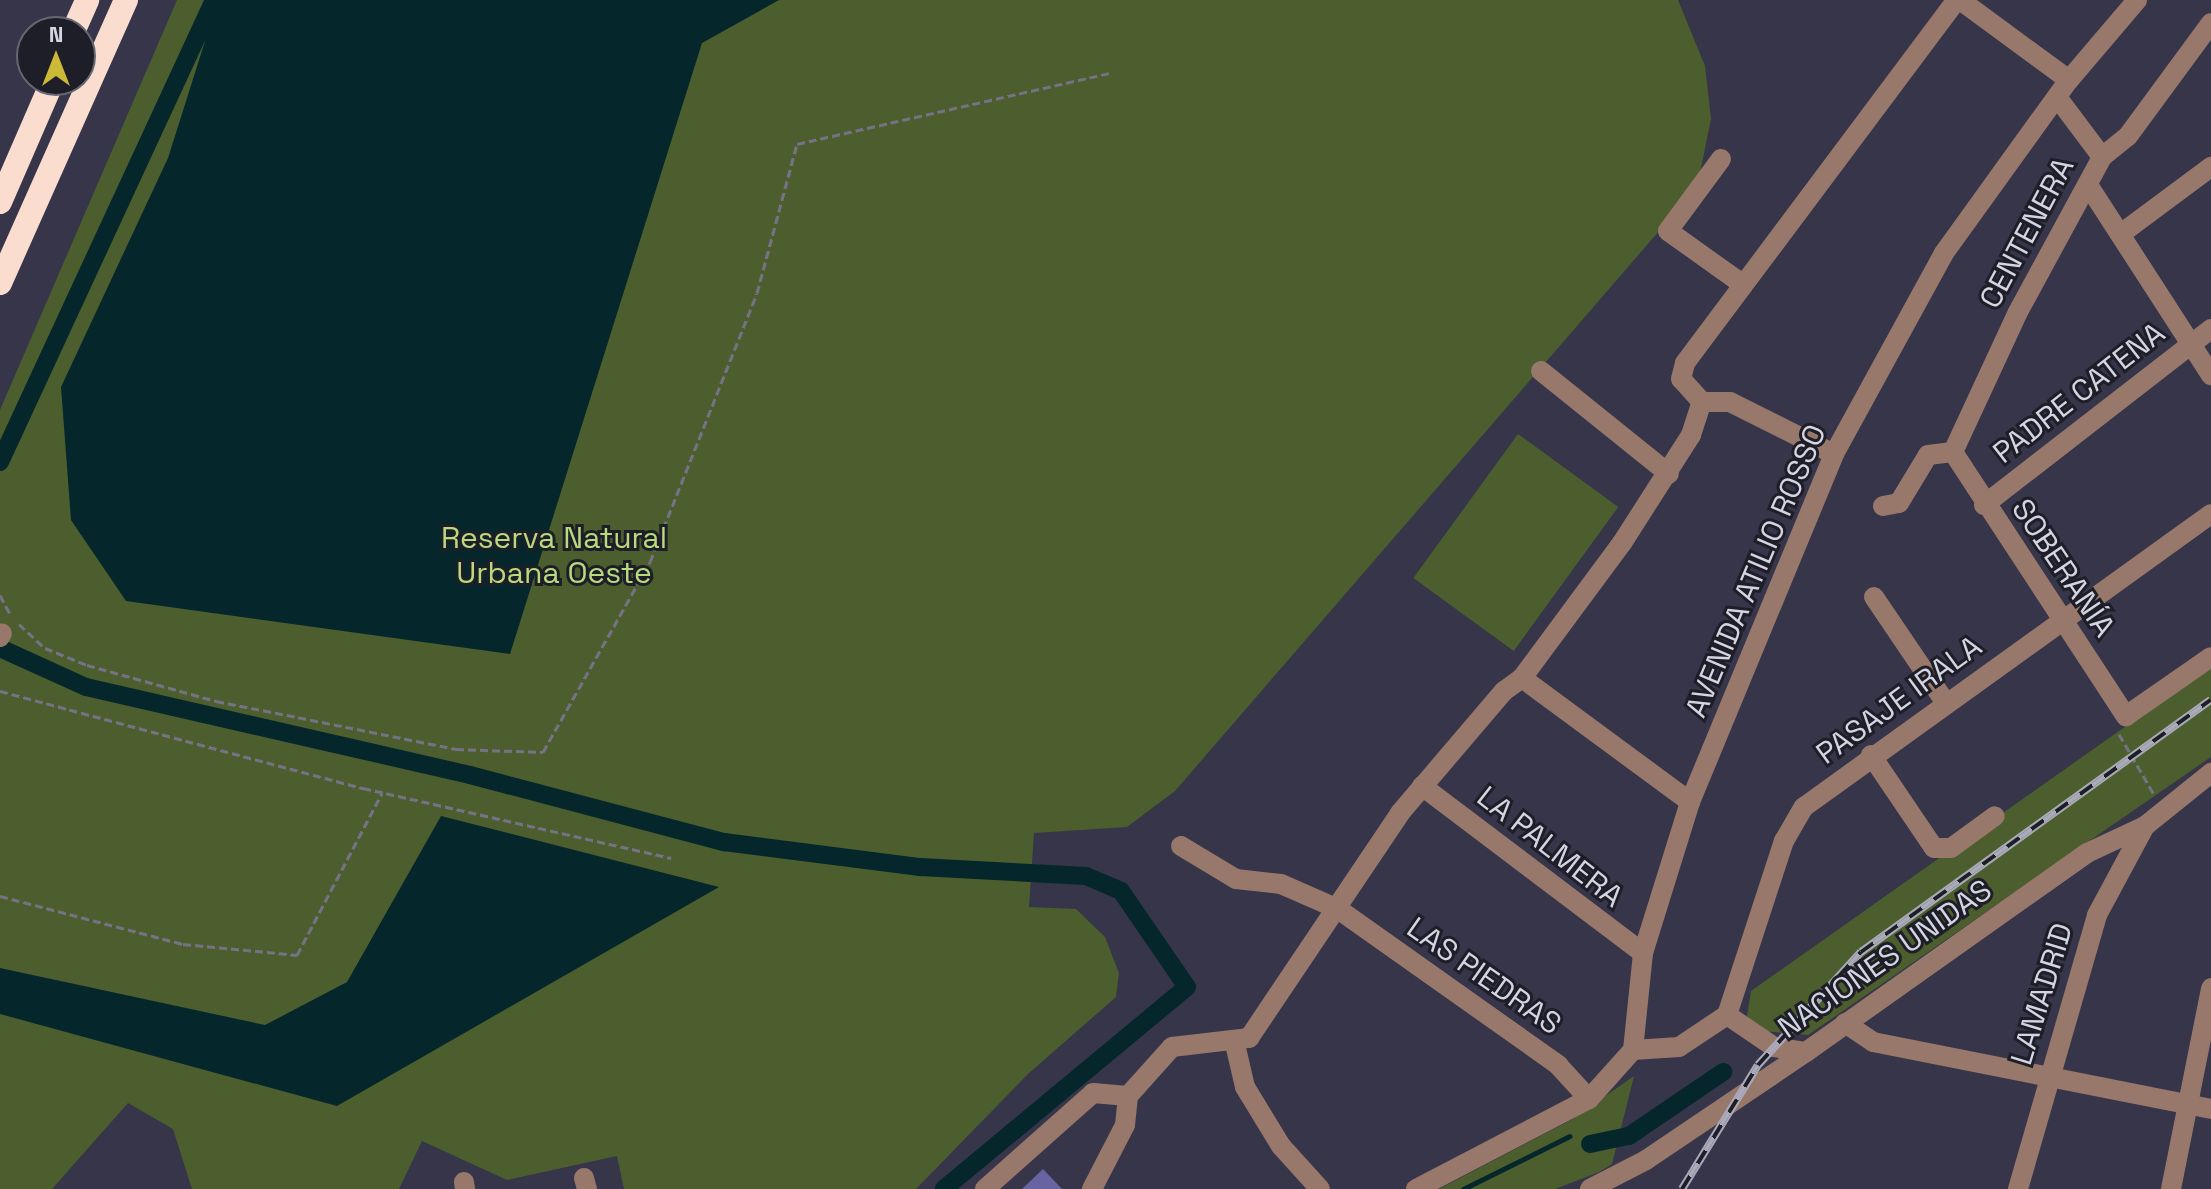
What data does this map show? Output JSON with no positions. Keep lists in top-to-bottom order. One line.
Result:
{"streets":{"street":["CENTENERA","PADRE CATENA","SOBERANÍA","AVENIDA ATILIO ROSSO","PASAJE IRALA","LA PALMERA","NACIONES UNIDAS","LAS PIEDRAS","LAMADRID"]},"crossings":[["CENTENERA","SOBERANÍA"],["PADRE CATENA","SOBERANÍA"],["SOBERANÍA","PASAJE IRALA"],["AVENIDA ATILIO ROSSO","LA PALMERA"],["NACIONES UNIDAS","LAMADRID"]],"parks":["Reserva Natural Urbana Oeste"],"north":"top"}
